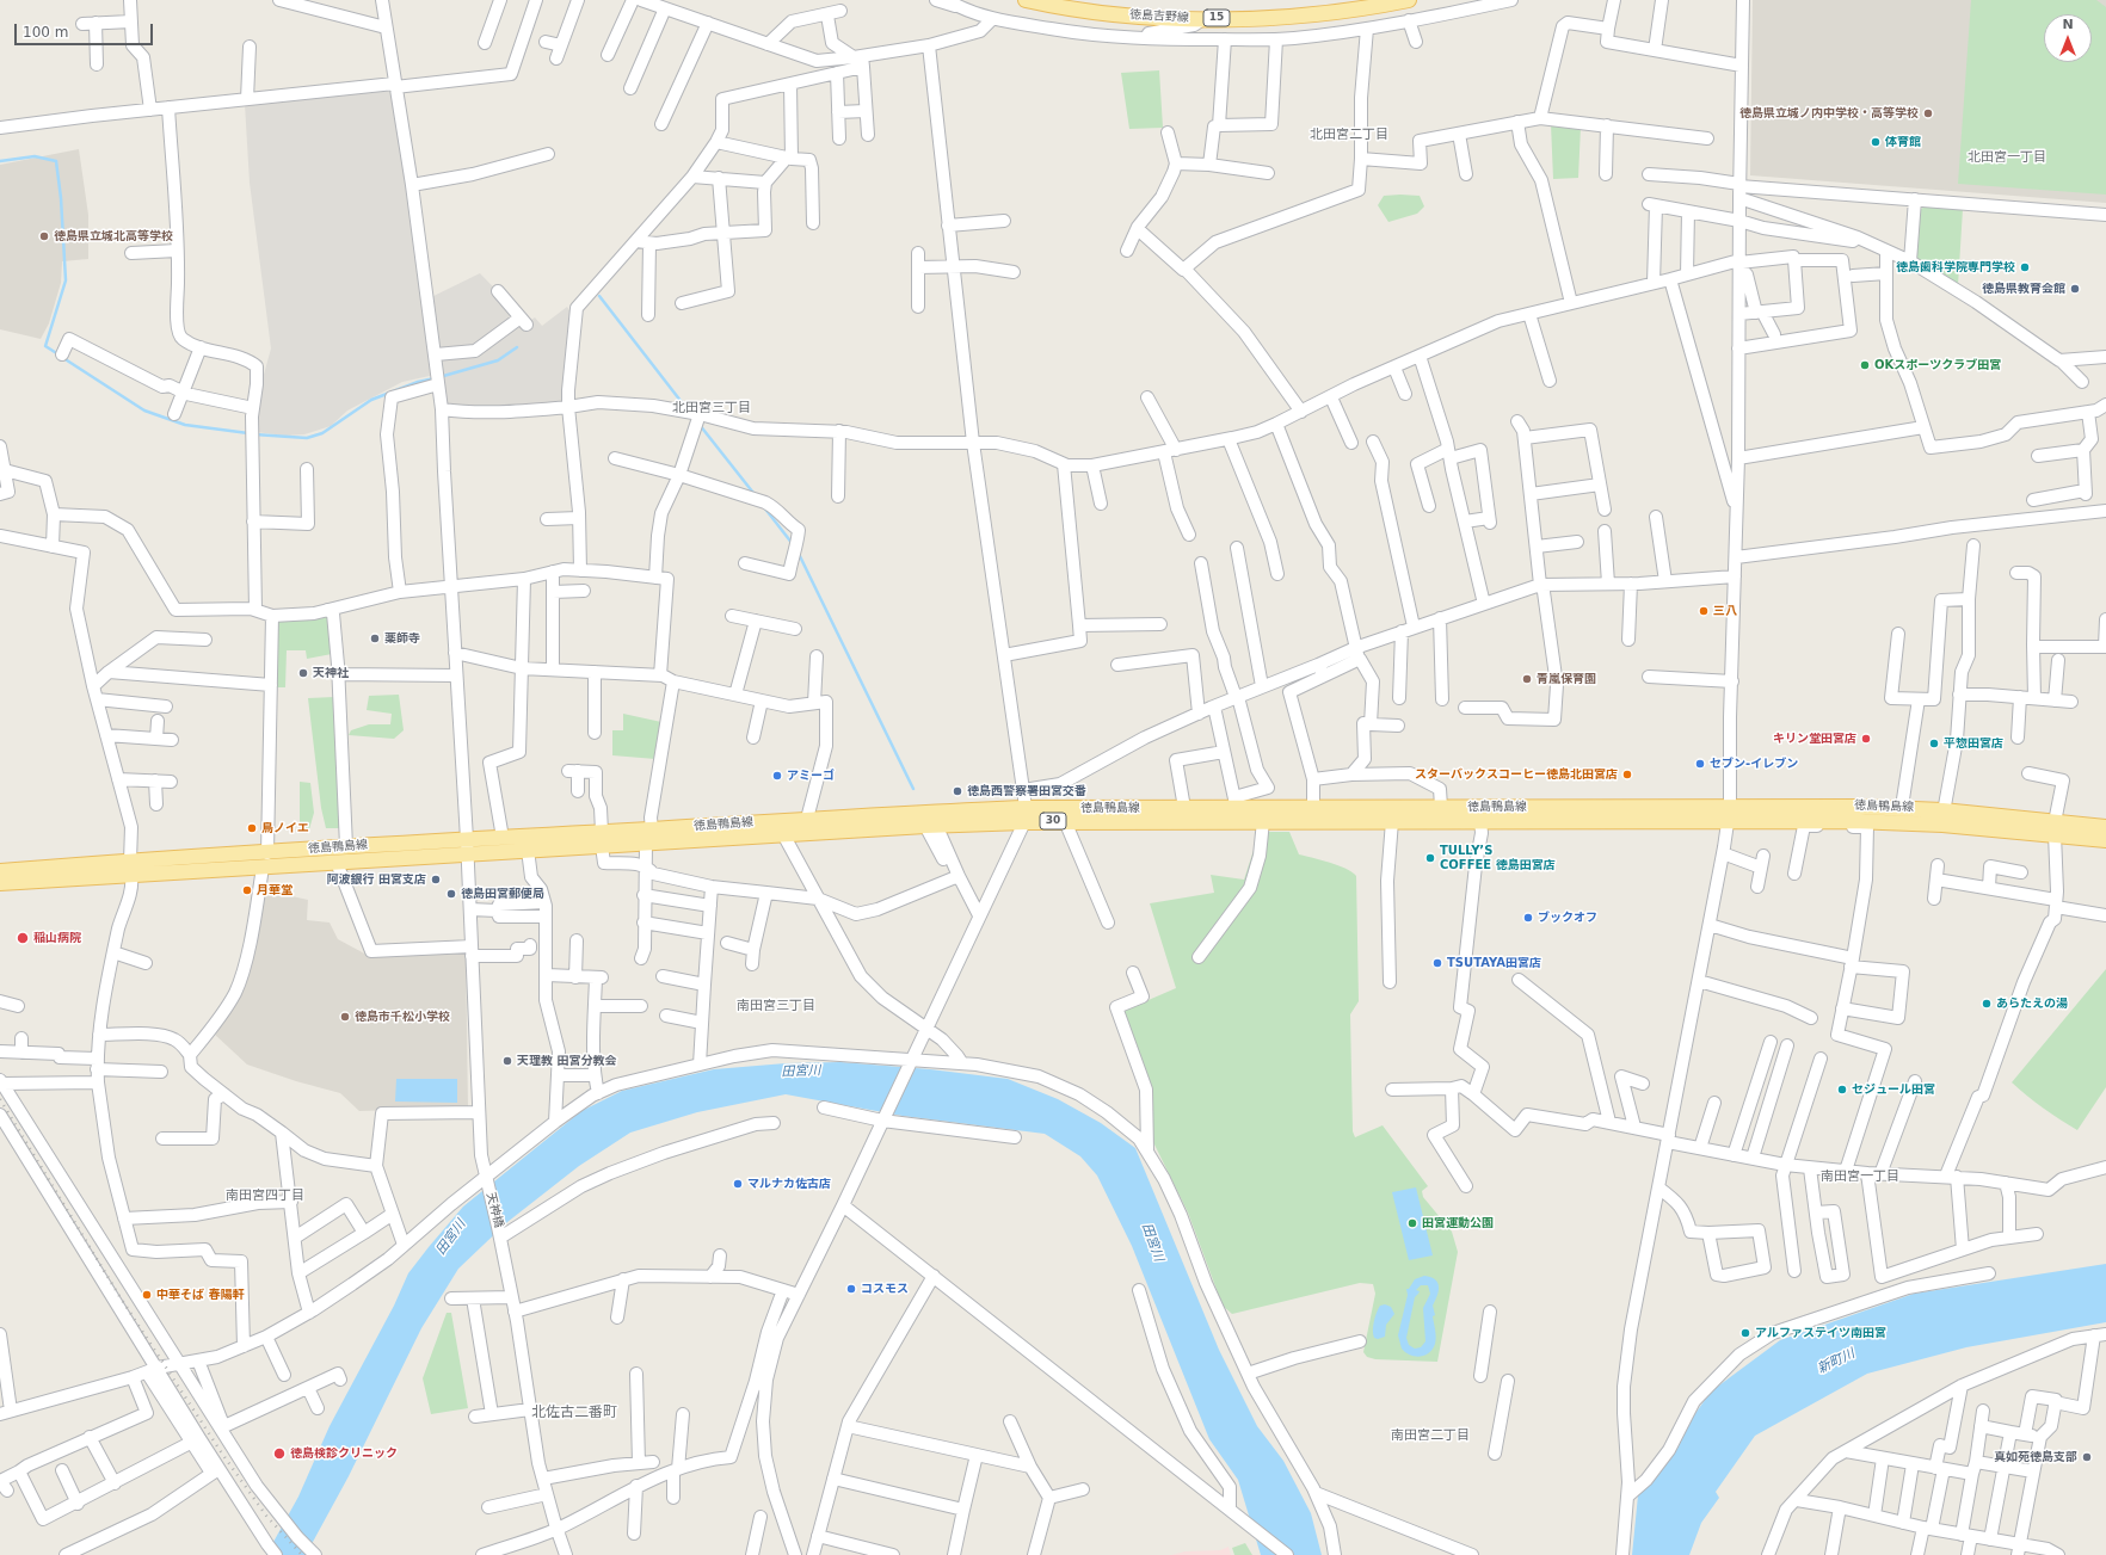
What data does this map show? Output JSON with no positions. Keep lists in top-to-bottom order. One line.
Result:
{"streets":{"main road":["徳島吉野線","15","徳島鴨島線","30"],"street":["天神橋"]},"crossings":[["徳島鴨島線","天神橋"]],"districts":["北田宮二丁目","北田宮一丁目","北田宮三丁目","南田宮三丁目","南田宮一丁目","南田宮四丁目","北佐古二番町","南田宮二丁目"],"water":["田宮川","新町川"],"places":["徳島県立城ノ内中学校・高等学校","体育館","徳島県立城北高等学校","徳島歯科学院専門学校","徳島県教育会館","OKスポーツクラブ田宮","三八","薬師寺","天神社","青嵐保育園","キリン堂田宮店","平惣田宮店","セブン-イレブン","スターバックスコーヒー徳島北田宮店","アミーゴ","徳島西警察署田宮交番","鳥ノイエ","TULLY’S COFFEE 徳島田宮店","阿波銀行 田宮支店","月華堂","徳島田宮郵便局","ブックオフ","稲山病院","TSUTAYA田宮店","あらたえの湯","徳島市千松小学校","天理教 田宮分教会","セジュール田宮","マルナカ佐古店","田宮運動公園","コスモス","中華そば 春陽軒","アルファステイツ南田宮","徳島検診クリニック","真如苑徳島支部"],"scale_bar":"100 m","north":"top"}
